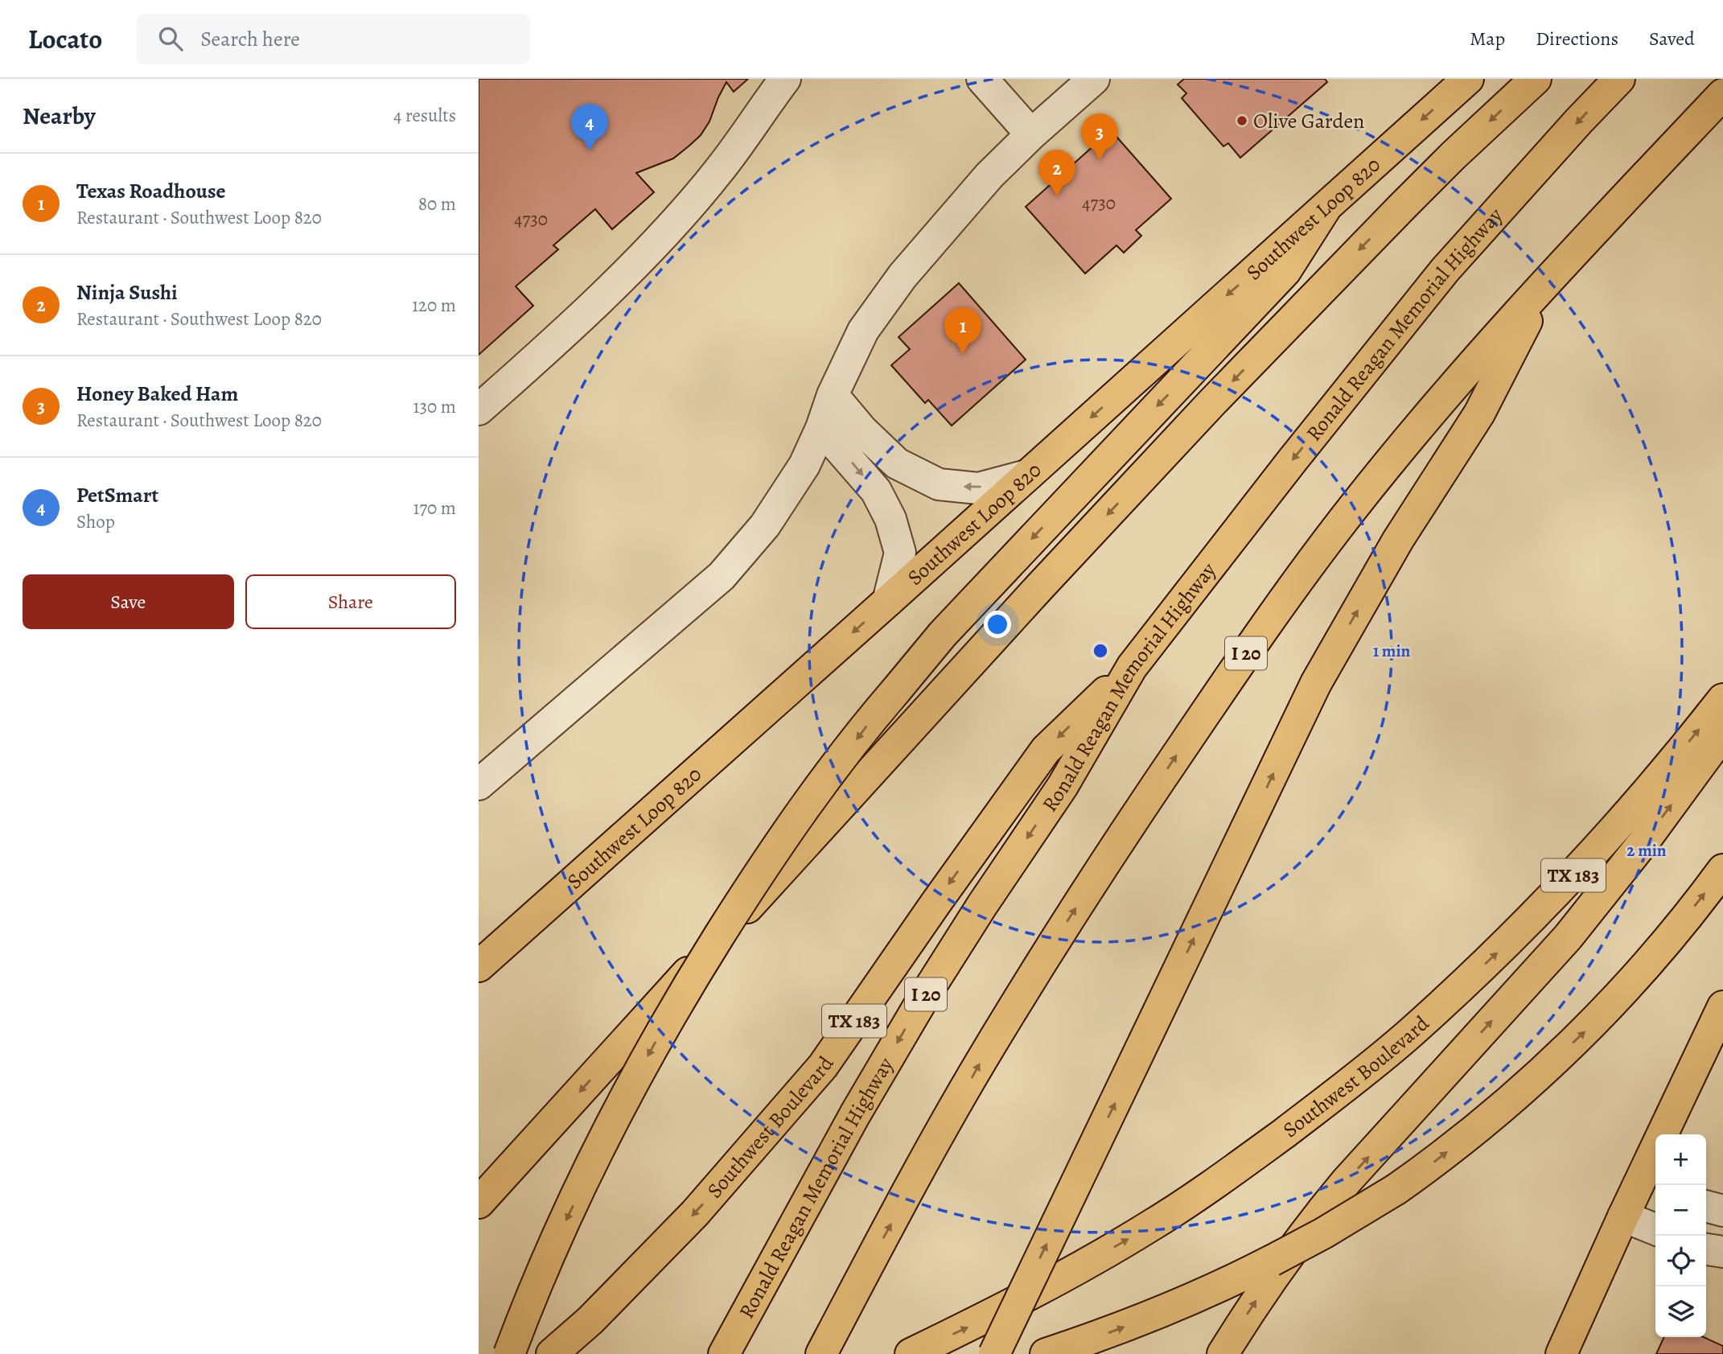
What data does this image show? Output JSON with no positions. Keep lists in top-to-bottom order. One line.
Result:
{"streets":{"main road":["Southwest Loop 820","Ronald Reagan Memorial Highway","I 20","TX 183","Southwest Boulevard"]},"crossings":[["Ronald Reagan Memorial Highway","Southwest Boulevard"]],"places":["Olive Garden"],"house_numbers":["4730","4730"],"page":{"header":"Locato","search":"Search here","nav":["Map","Directions","Saved"],"heading":["Nearby","4 results"],"pins":["4","3","2","1"],"list":[{"mark":"1","name":"Texas Roadhouse","note":"Restaurant · Southwest Loop 820","value":"80 m"},{"mark":"2","name":"Ninja Sushi","note":"Restaurant · Southwest Loop 820","value":"120 m"},{"mark":"3","name":"Honey Baked Ham","note":"Restaurant · Southwest Loop 820","value":"130 m"},{"mark":"4","name":"PetSmart","note":"Shop","value":"170 m"}],"buttons":["Save","Share"],"map_buttons":["+","−"]},"rings":["1 min","2 min"]}
